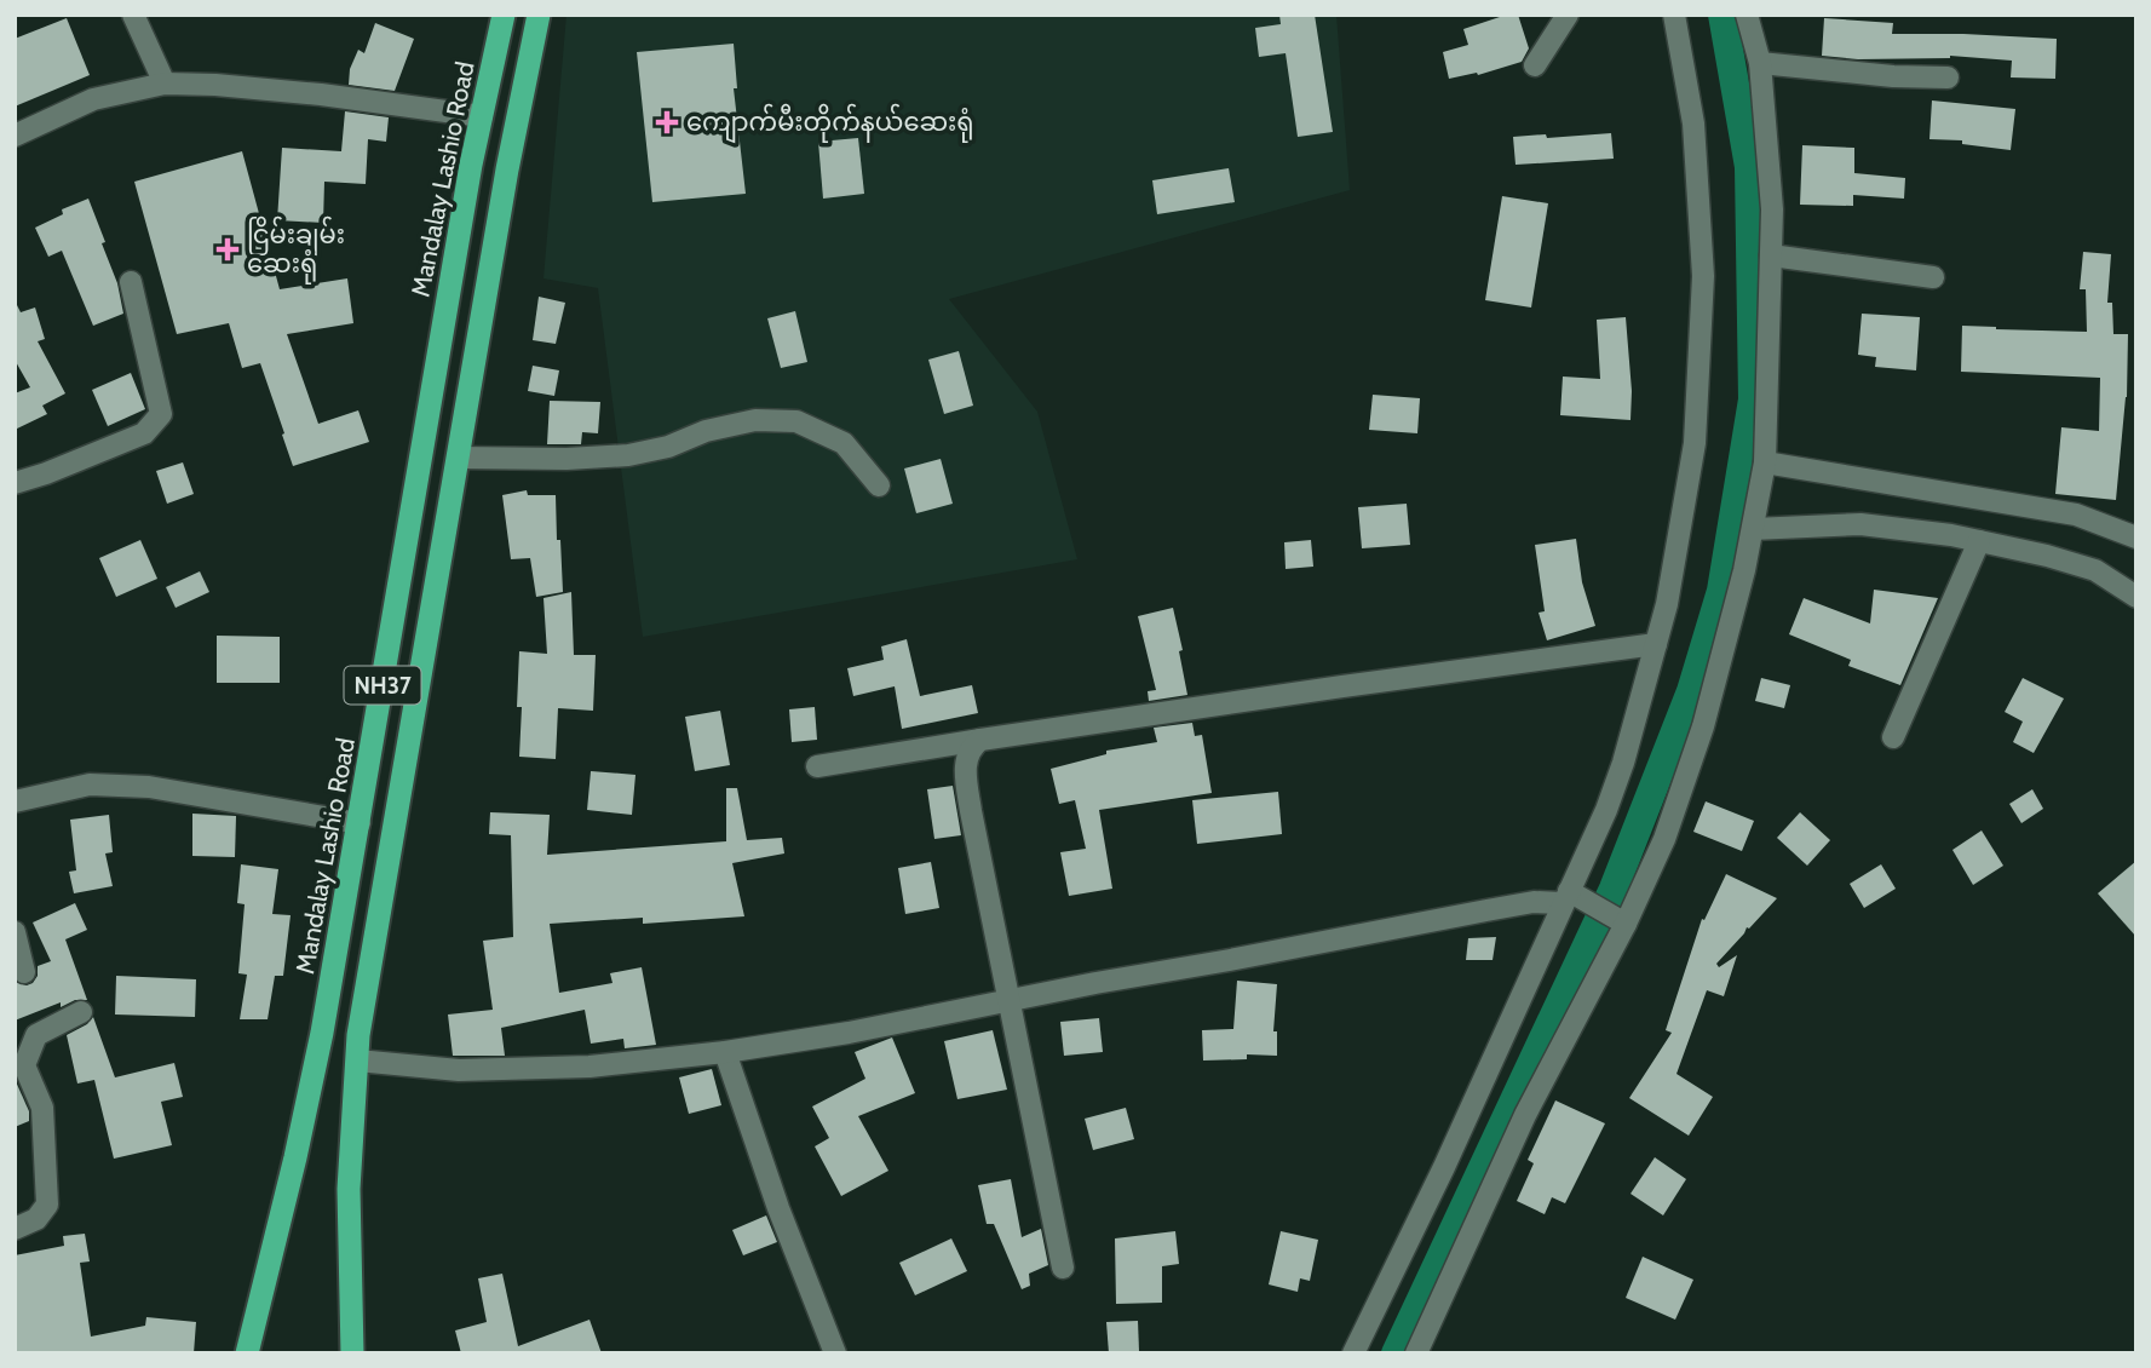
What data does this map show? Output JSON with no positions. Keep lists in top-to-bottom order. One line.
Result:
{"streets":{"highway":["Mandalay Lashio Road","NH37"]},"places":{"health":["ကျောက်မီးတိုက်နယ်ဆေးရုံ","ငြိမ်းချမ်း ဆေးရုံ"]}}
